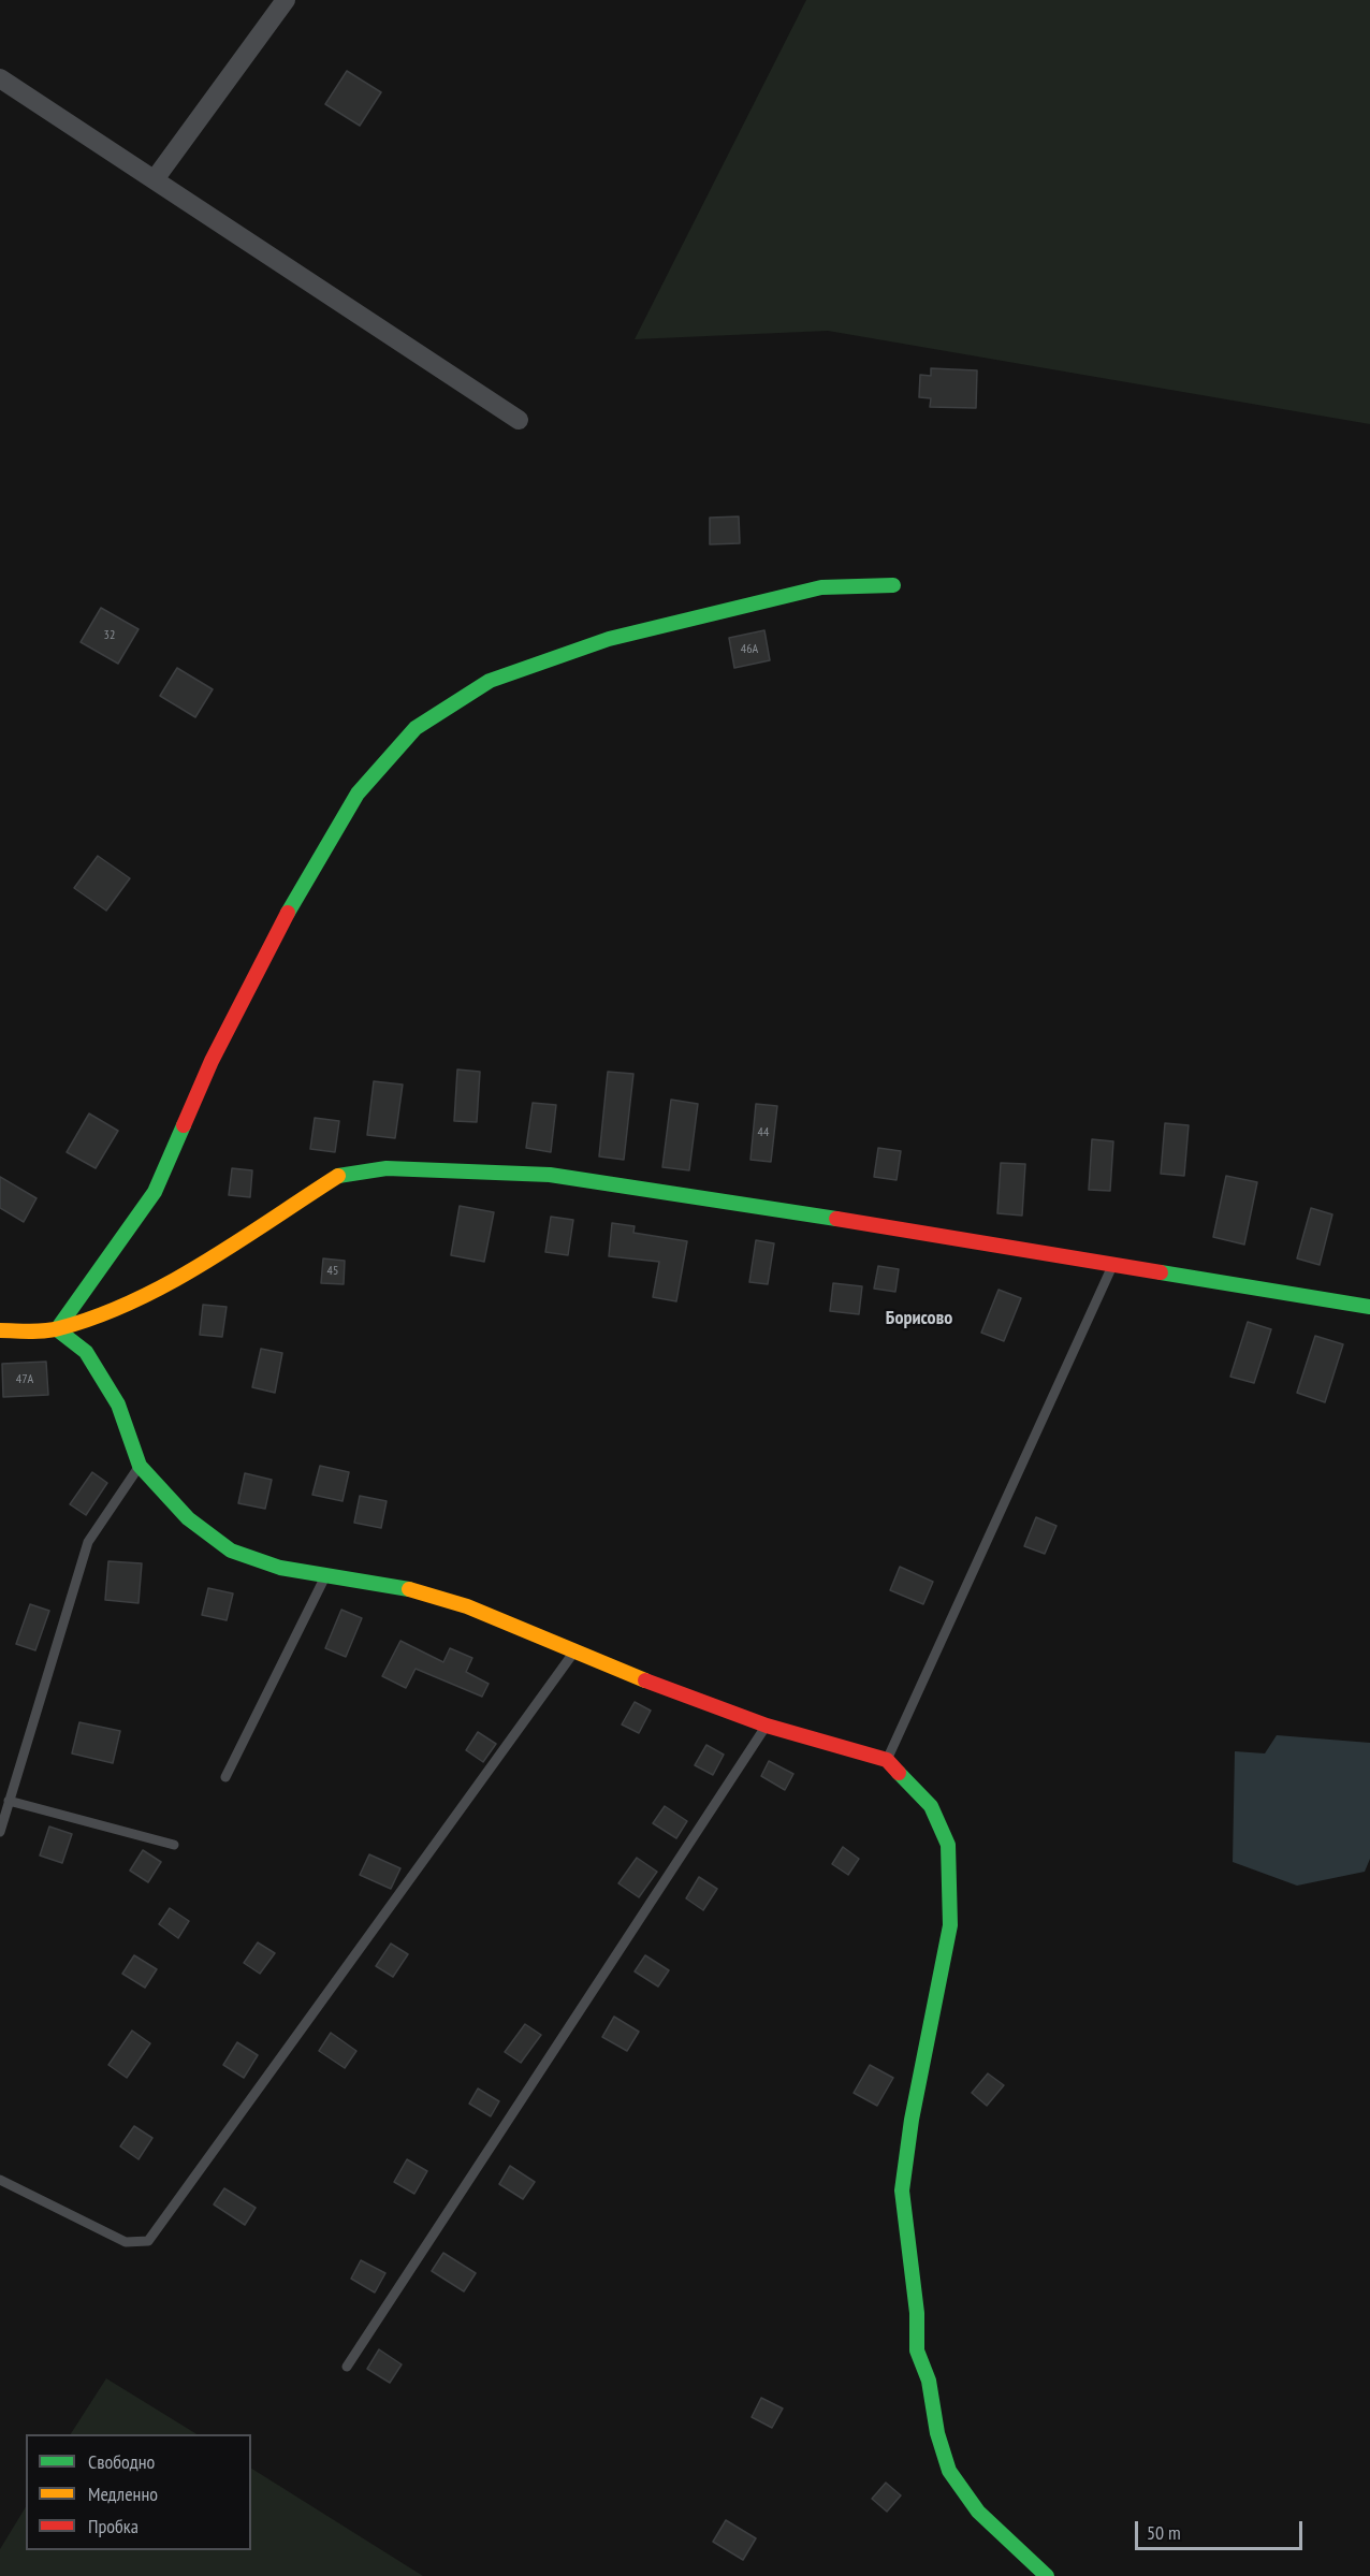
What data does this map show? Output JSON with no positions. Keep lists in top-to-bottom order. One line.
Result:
{"districts":["Борисово"],"house_numbers":["32","46А","44","45","47А"],"legend":["Свободно","Медленно","Пробка"],"scale_bar":"50 m"}
